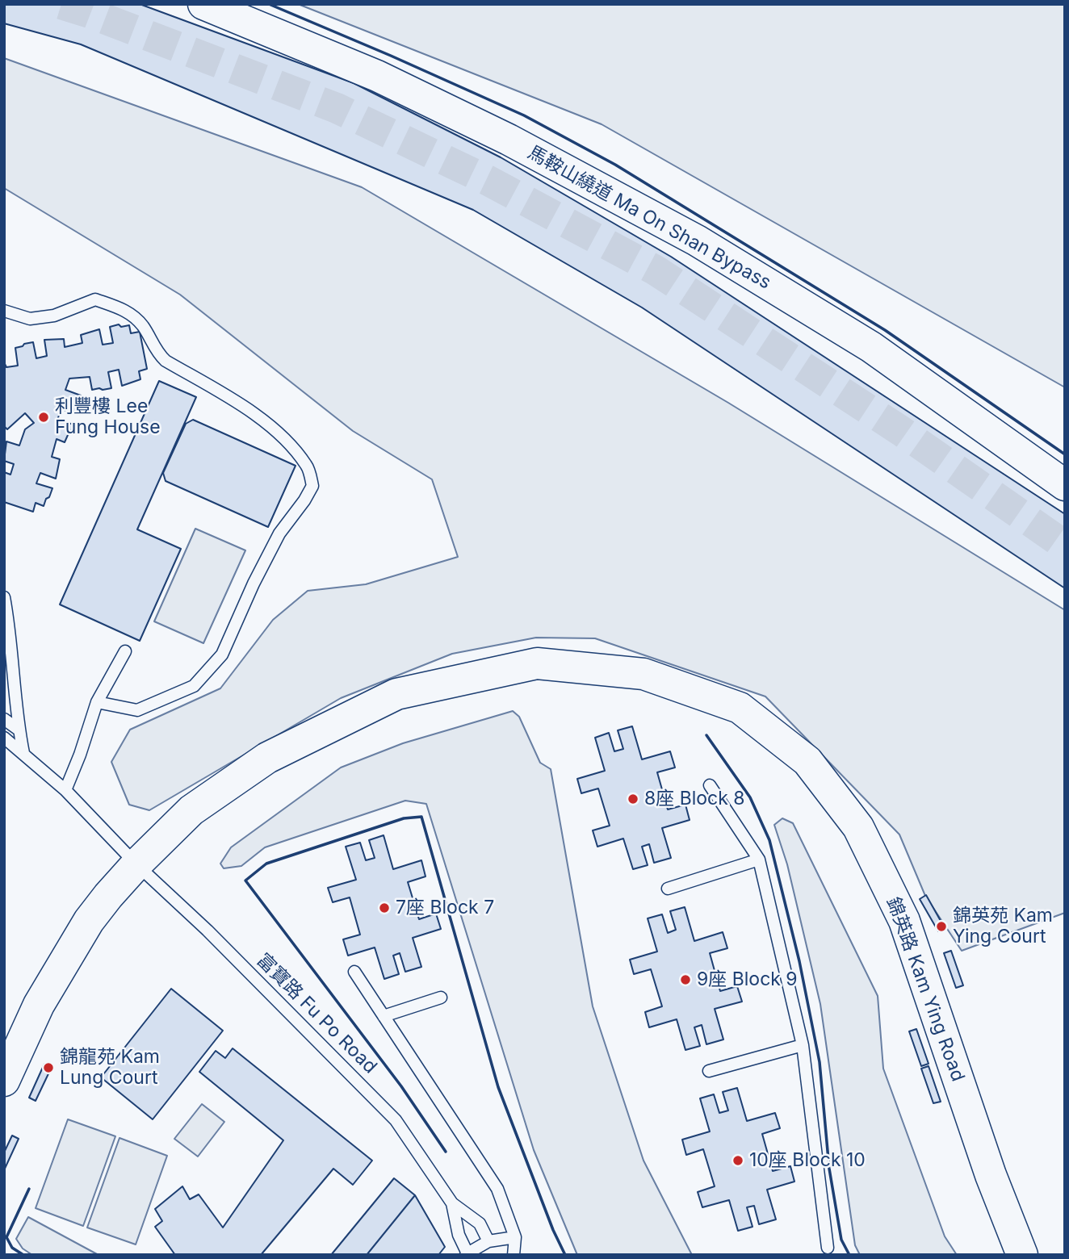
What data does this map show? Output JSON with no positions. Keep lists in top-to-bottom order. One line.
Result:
{"streets":{"street":["馬鞍山繞道 Ma On Shan Bypass","錦英路 Kam Ying Road"],"lane":["富寶路 Fu Po Road"]},"crossings":[["錦英路 Kam Ying Road","富寶路 Fu Po Road"]],"places":["利豐樓 Lee Fung House","8座 Block 8","7座 Block 7","錦英苑 Kam Ying Court","9座 Block 9","錦龍苑 Kam Lung Court","10座 Block 10"]}
